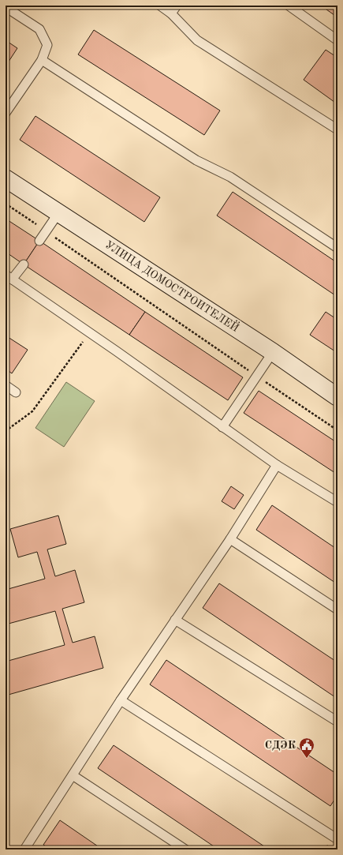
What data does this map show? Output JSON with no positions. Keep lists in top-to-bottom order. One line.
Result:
{"streets":{"street":["УЛИЦА ДОМОСТРОИТЕЛЕЙ"]},"places":{"public building":["СДЭК"]}}
